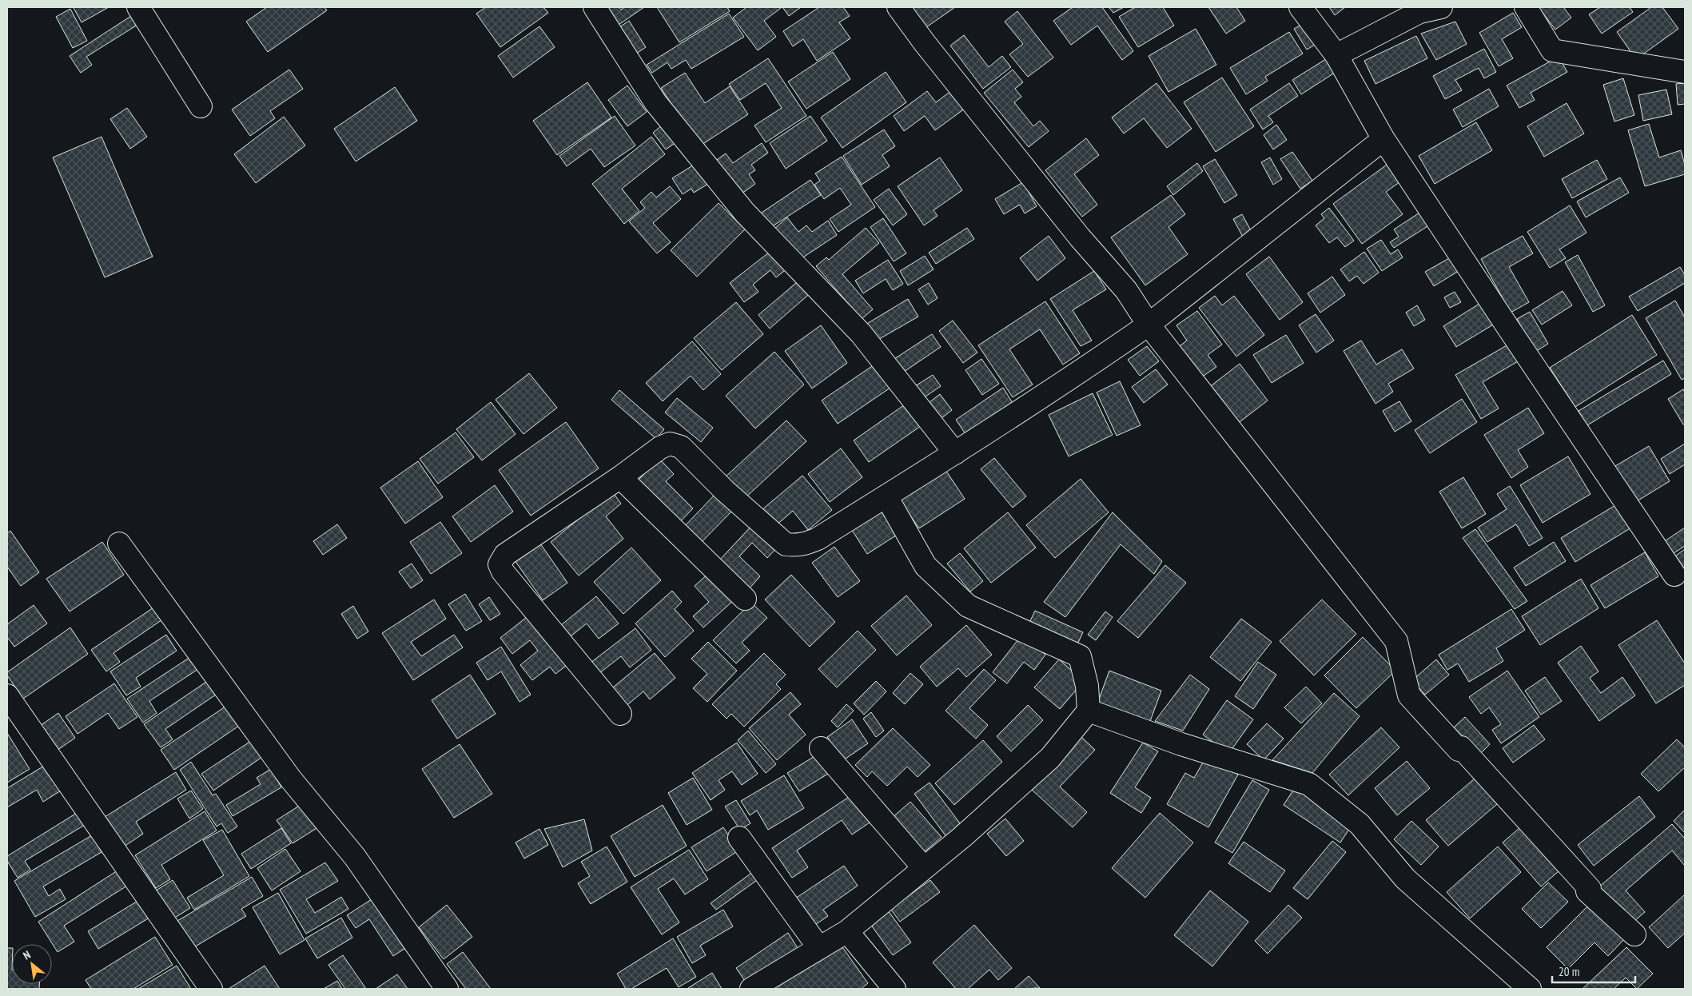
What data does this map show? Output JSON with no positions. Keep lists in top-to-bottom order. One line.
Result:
{"scale_bar":"20 m","north":"top left"}
